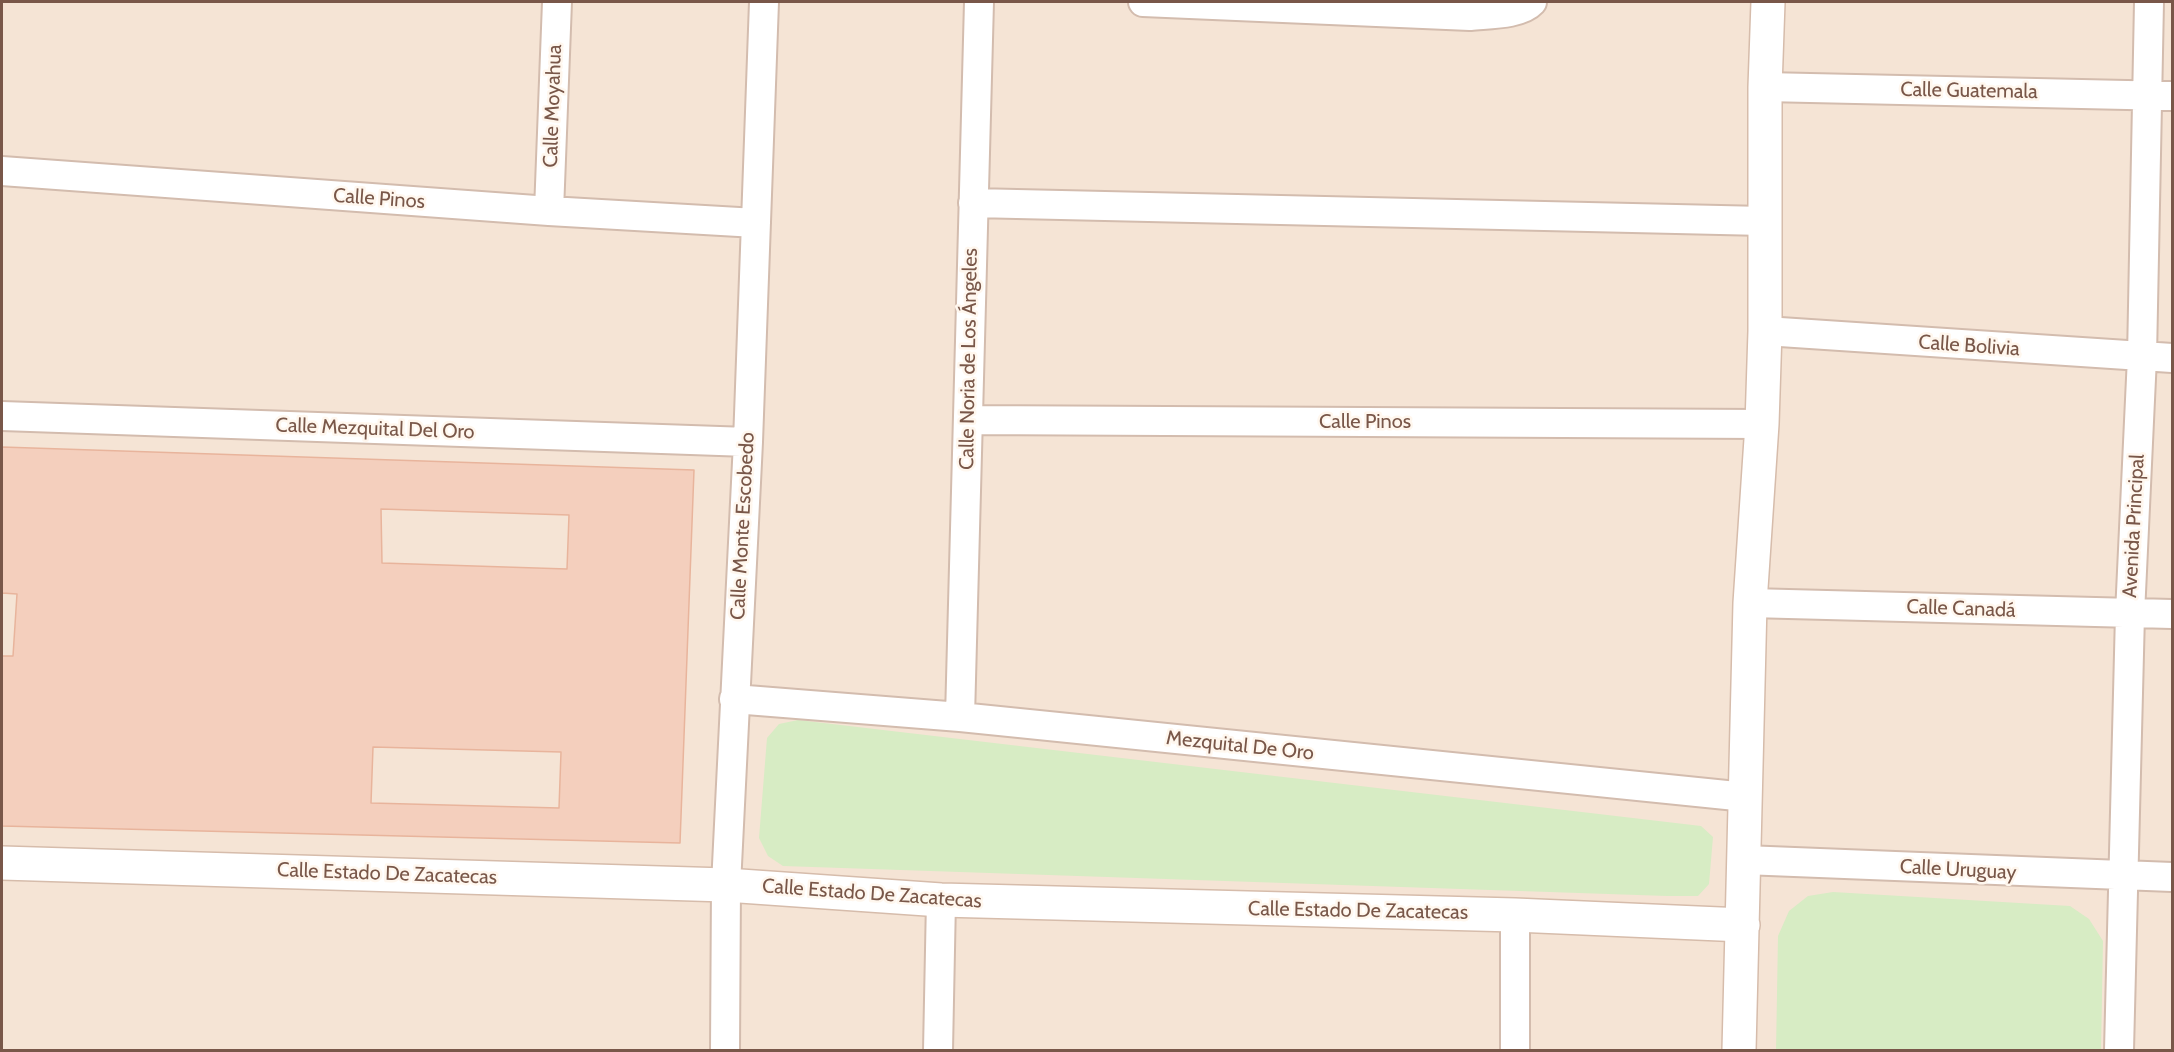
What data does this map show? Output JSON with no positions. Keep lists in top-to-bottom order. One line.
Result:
{"streets":{"street":["Calle Guatemala","Calle Moyahua","Calle Pinos","Calle Bolivia","Calle Noria de Los Ángeles","Calle Mezquital Del Oro","Calle Monte Escobedo","Avenida Principal","Calle Canadá","Mezquital De Oro","Calle Uruguay","Calle Estado De Zacatecas"]},"crossings":[["Calle Guatemala","Avenida Principal"],["Calle Moyahua","Calle Pinos"],["Calle Pinos","Calle Noria de Los Ángeles"],["Calle Pinos","Calle Monte Escobedo"],["Calle Bolivia","Avenida Principal"],["Calle Noria de Los Ángeles","Mezquital De Oro"],["Calle Mezquital Del Oro","Calle Monte Escobedo"],["Calle Monte Escobedo","Mezquital De Oro"],["Calle Monte Escobedo","Calle Estado De Zacatecas"],["Avenida Principal","Calle Canadá"],["Avenida Principal","Calle Uruguay"]]}
